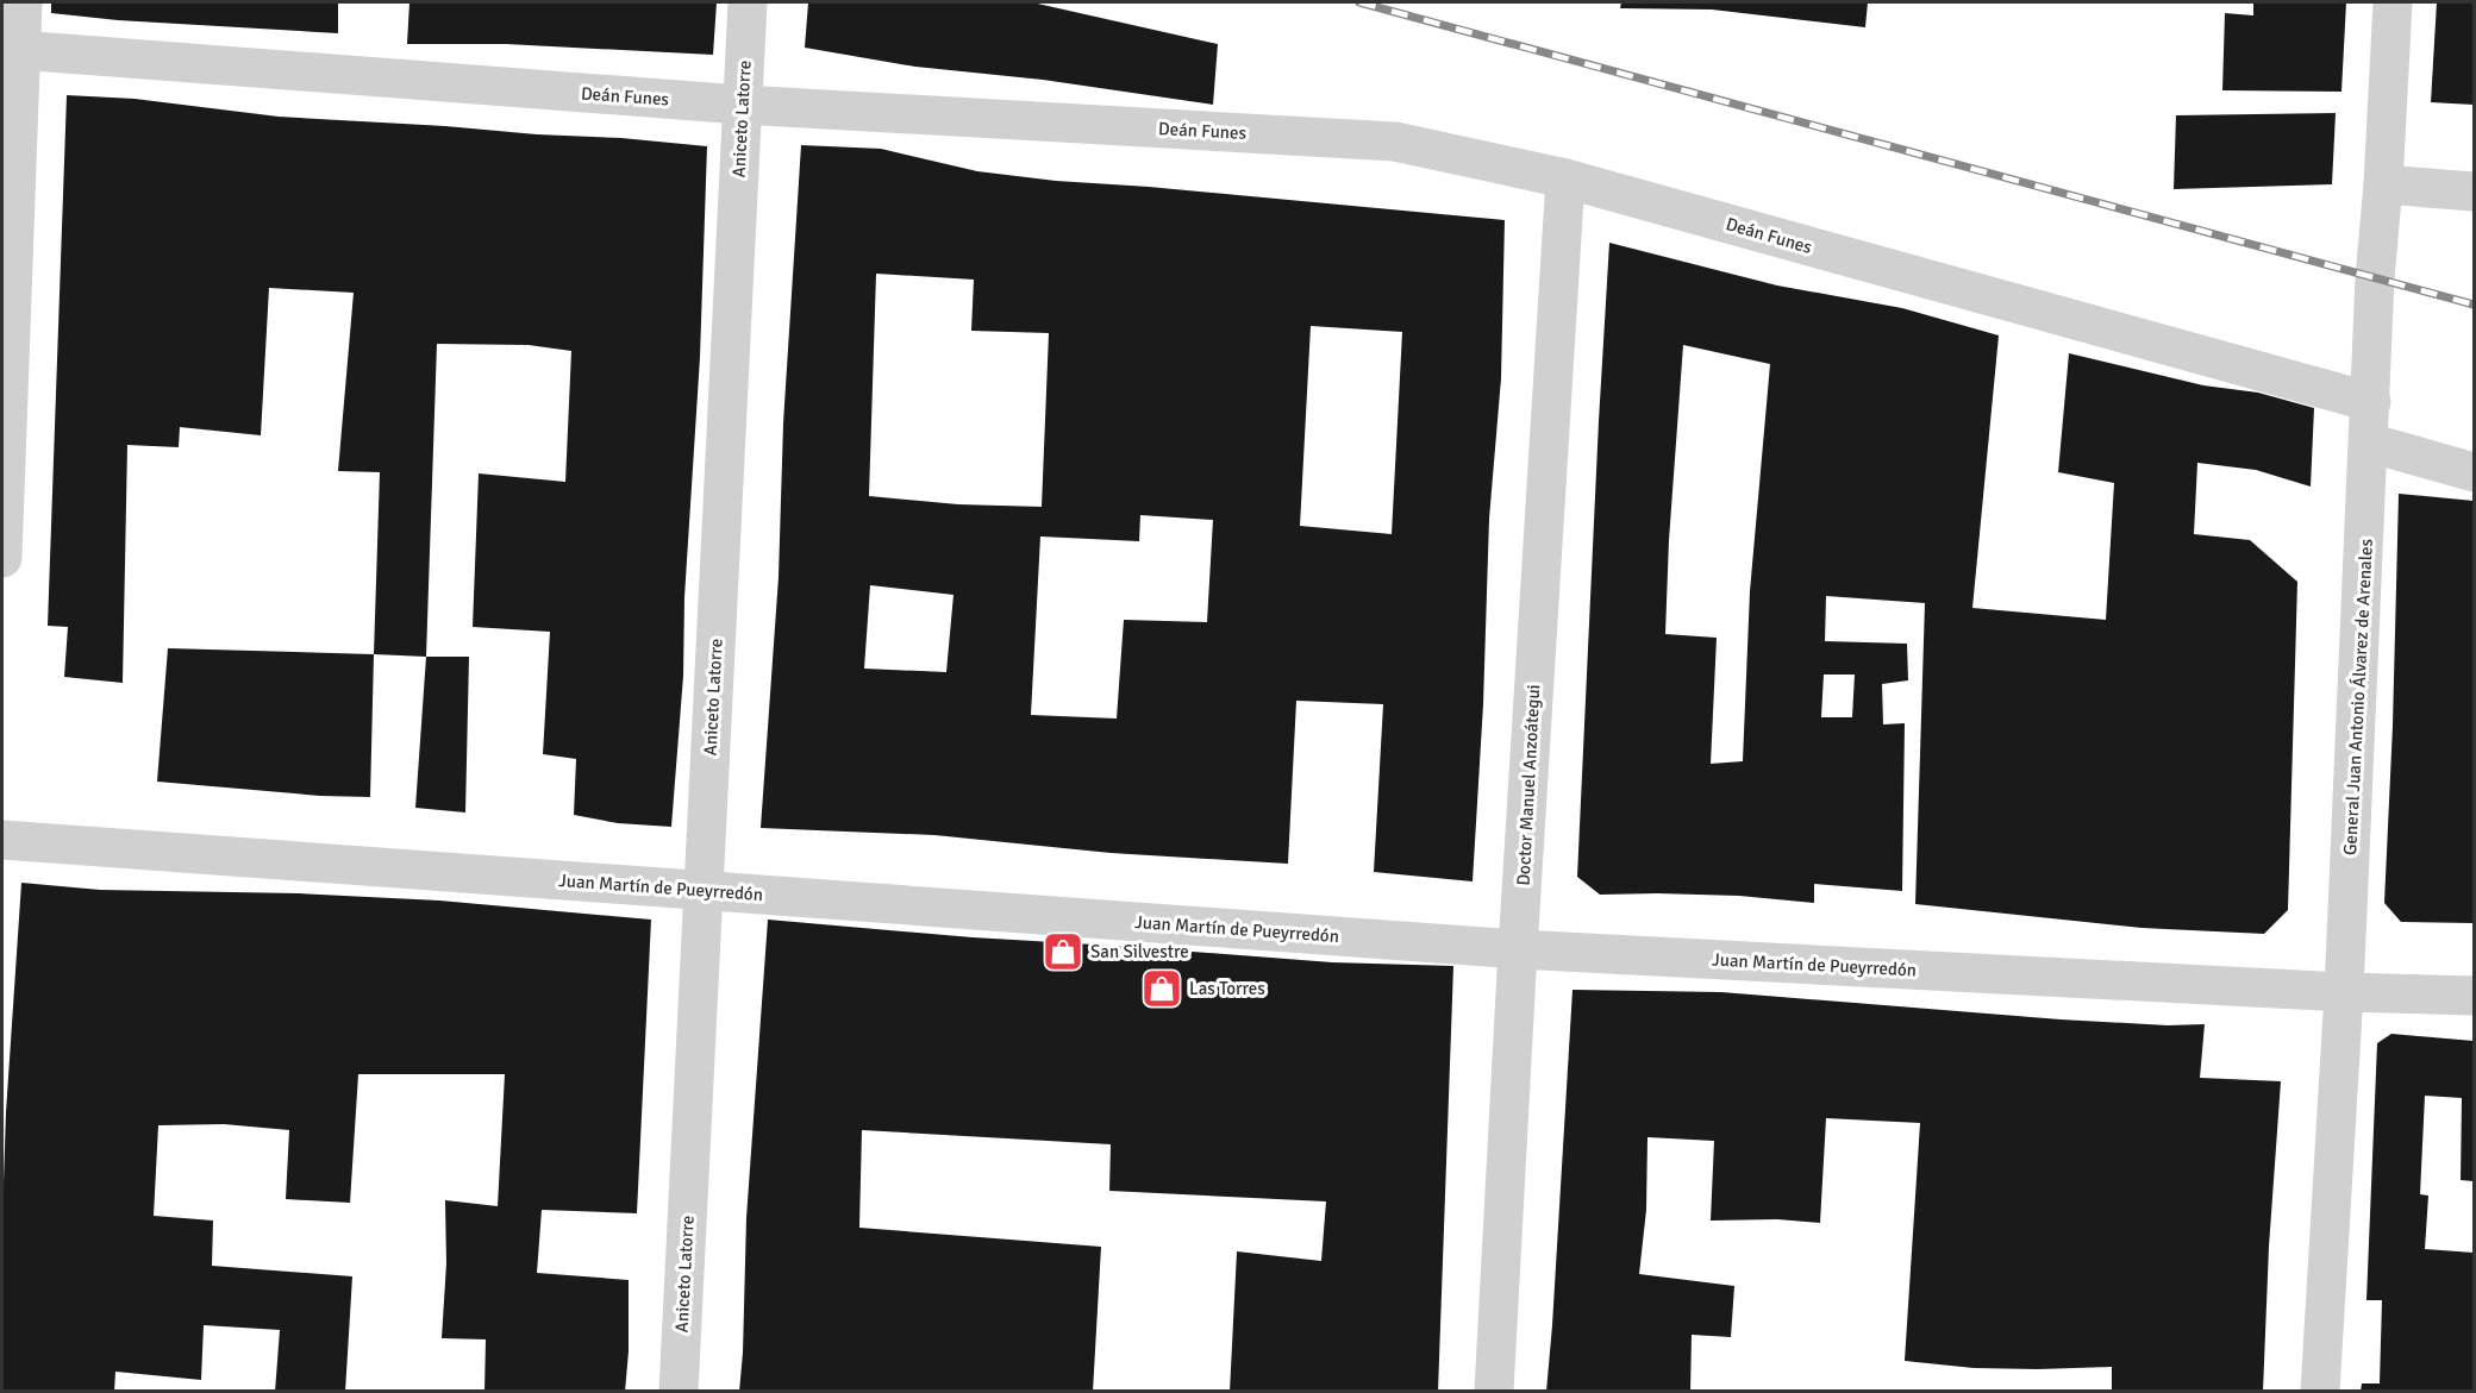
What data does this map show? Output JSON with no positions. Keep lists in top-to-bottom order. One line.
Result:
{"streets":{"street":["Deán Funes","Aniceto Latorre","General Juan Antonio Álvarez de Arenales","Doctor Manuel Anzoátegui","Juan Martín de Pueyrredón"]},"crossings":[["Deán Funes","Aniceto Latorre"],["Deán Funes","General Juan Antonio Álvarez de Arenales"],["Deán Funes","Doctor Manuel Anzoátegui"],["Aniceto Latorre","Juan Martín de Pueyrredón"],["General Juan Antonio Álvarez de Arenales","Juan Martín de Pueyrredón"],["Doctor Manuel Anzoátegui","Juan Martín de Pueyrredón"]],"places":{"shop":["San Silvestre","Las Torres"]}}
